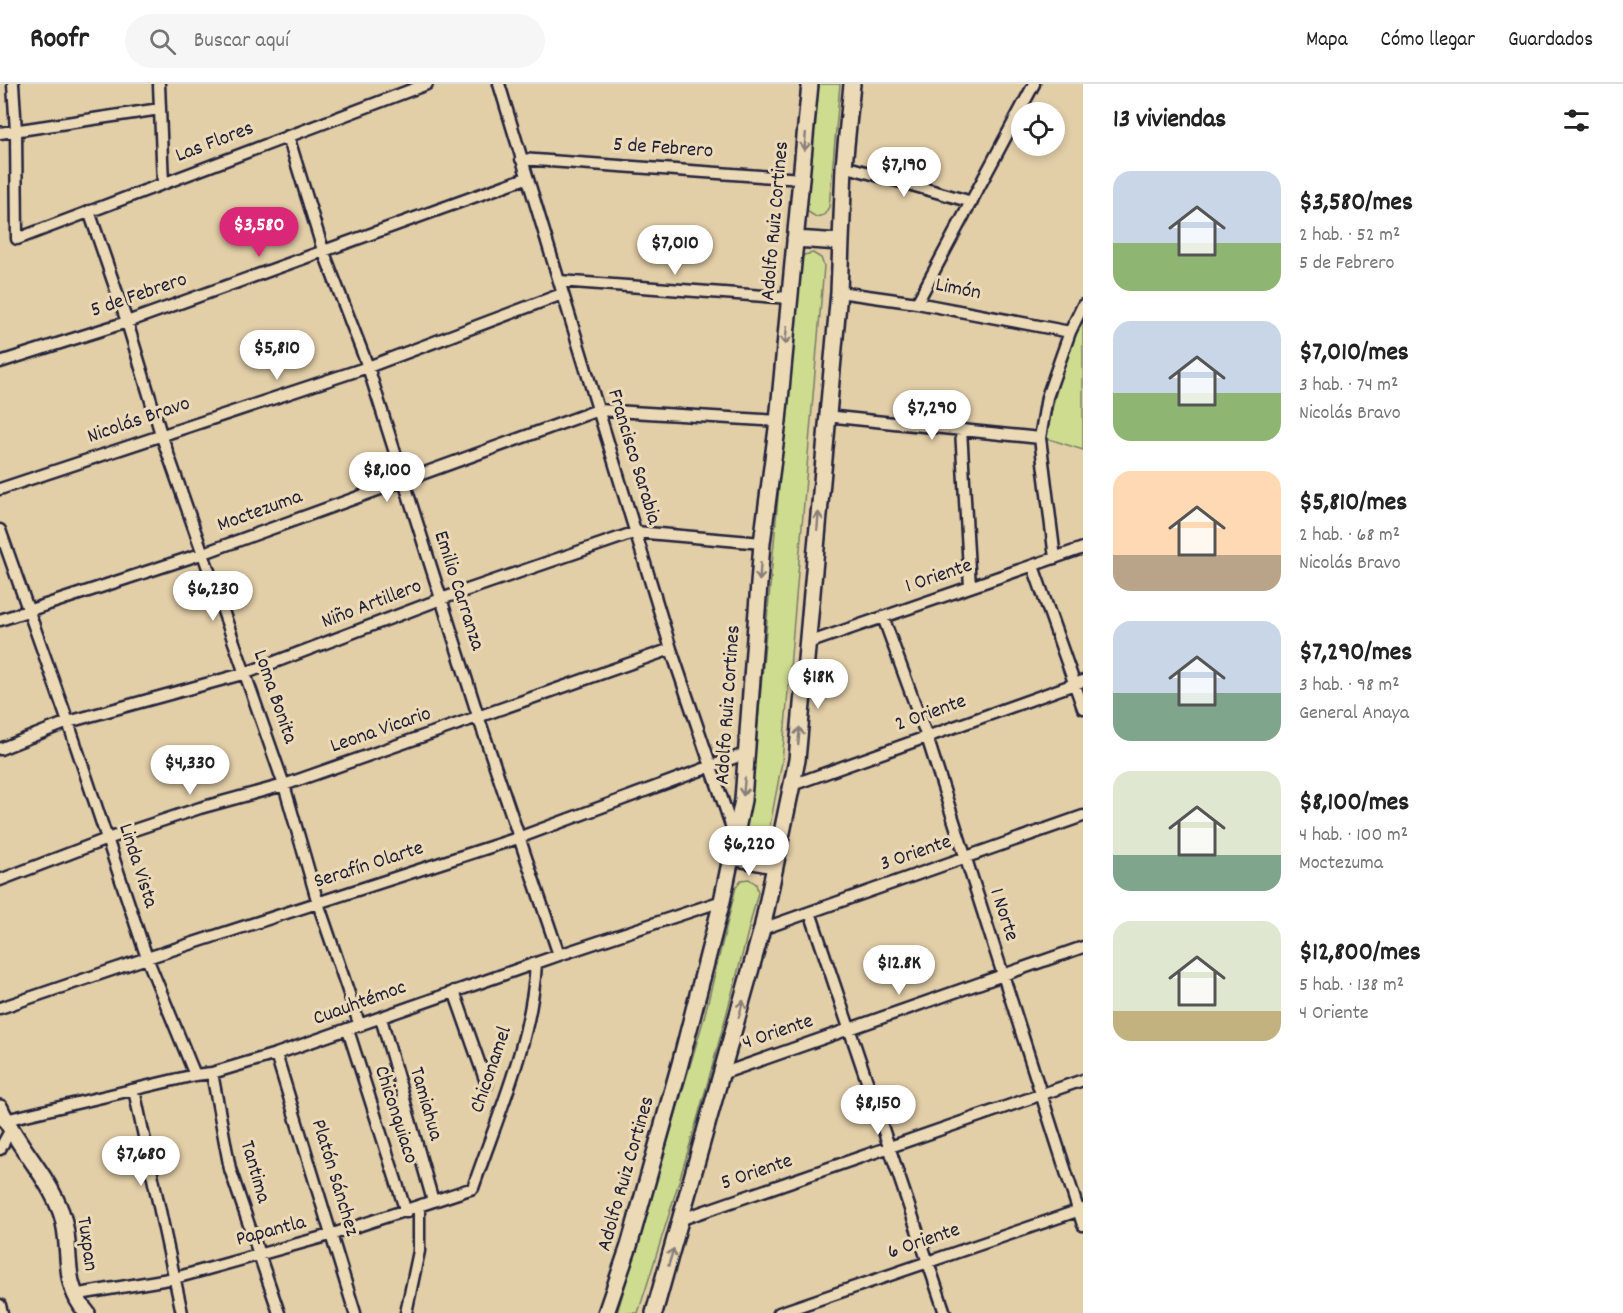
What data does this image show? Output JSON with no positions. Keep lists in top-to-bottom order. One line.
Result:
{"streets":{"main road":["Adolfo Ruiz Cortines","Tuxpan"],"street":["Las Flores","5 de Febrero","Limón","Nicolás Bravo","Francisco Sarabia","Moctezuma","1 Oriente","Emilio Carranza","Niño Artillero","Loma Bonita","2 Oriente","Leona Vicario","3 Oriente","Linda Vista","Serafín Olarte","1 Norte","Cuauhtémoc","4 Oriente","Chiconamel","Tamiahua","Chiconquiaco","Tantima","5 Oriente","Platón Sánchez","Papantla","6 Oriente"]},"crossings":[["Las Flores","Emilio Carranza"],["Las Flores","Loma Bonita"],["5 de Febrero","Adolfo Ruiz Cortines"],["5 de Febrero","Francisco Sarabia"],["5 de Febrero","Emilio Carranza"],["5 de Febrero","Loma Bonita"],["Adolfo Ruiz Cortines","Francisco Sarabia"],["Adolfo Ruiz Cortines","Moctezuma"],["Adolfo Ruiz Cortines","Niño Artillero"],["Adolfo Ruiz Cortines","Serafín Olarte"],["Adolfo Ruiz Cortines","Cuauhtémoc"],["Nicolás Bravo","Francisco Sarabia"],["Nicolás Bravo","Emilio Carranza"],["Nicolás Bravo","Loma Bonita"],["Francisco Sarabia","Moctezuma"],["Francisco Sarabia","Niño Artillero"],["Francisco Sarabia","Leona Vicario"],["Francisco Sarabia","Serafín Olarte"],["Moctezuma","Emilio Carranza"],["Moctezuma","Loma Bonita"],["Moctezuma","Linda Vista"],["1 Oriente","1 Norte"],["Emilio Carranza","Niño Artillero"],["Emilio Carranza","Leona Vicario"],["Emilio Carranza","Serafín Olarte"],["Emilio Carranza","Cuauhtémoc"],["Niño Artillero","Loma Bonita"],["Niño Artillero","Linda Vista"],["Loma Bonita","Leona Vicario"],["Loma Bonita","Serafín Olarte"],["Loma Bonita","Cuauhtémoc"],["2 Oriente","1 Norte"],["Leona Vicario","Linda Vista"],["3 Oriente","1 Norte"],["Linda Vista","Serafín Olarte"],["Linda Vista","Cuauhtémoc"],["1 Norte","4 Oriente"],["1 Norte","5 Oriente"],["1 Norte","6 Oriente"],["Cuauhtémoc","Chiconamel"],["Cuauhtémoc","Tamiahua"],["Cuauhtémoc","Chiconquiaco"],["Cuauhtémoc","Tantima"],["Cuauhtémoc","Platón Sánchez"],["Cuauhtémoc","Tuxpan"],["Chiconamel","Papantla"],["Tamiahua","Papantla"],["Chiconquiaco","Papantla"],["Tantima","Papantla"],["Platón Sánchez","Papantla"],["Papantla","Tuxpan"]],"page":{"header":"Roofr","search":"Buscar aquí","nav":["Mapa","Cómo llegar","Guardados"],"heading":"13 viviendas","price":["$7,190","$3,580","$7,010","$5,810","$7,290","$8,100","$6,230","$18K","$4,330","$6,220","$12.8K","$8,150","$7,680"],"list":[{"name":"$3,580/mes","note":"2 hab. · 52 m² · 5 de Febrero"},{"name":"$7,010/mes","note":"3 hab. · 74 m² · Nicolás Bravo"},{"name":"$5,810/mes","note":"2 hab. · 68 m² · Nicolás Bravo"},{"name":"$7,290/mes","note":"3 hab. · 98 m² · General Anaya"},{"name":"$8,100/mes","note":"4 hab. · 100 m² · Moctezuma"},{"name":"$12,800/mes","note":"5 hab. · 138 m² · 4 Oriente"}]}}
